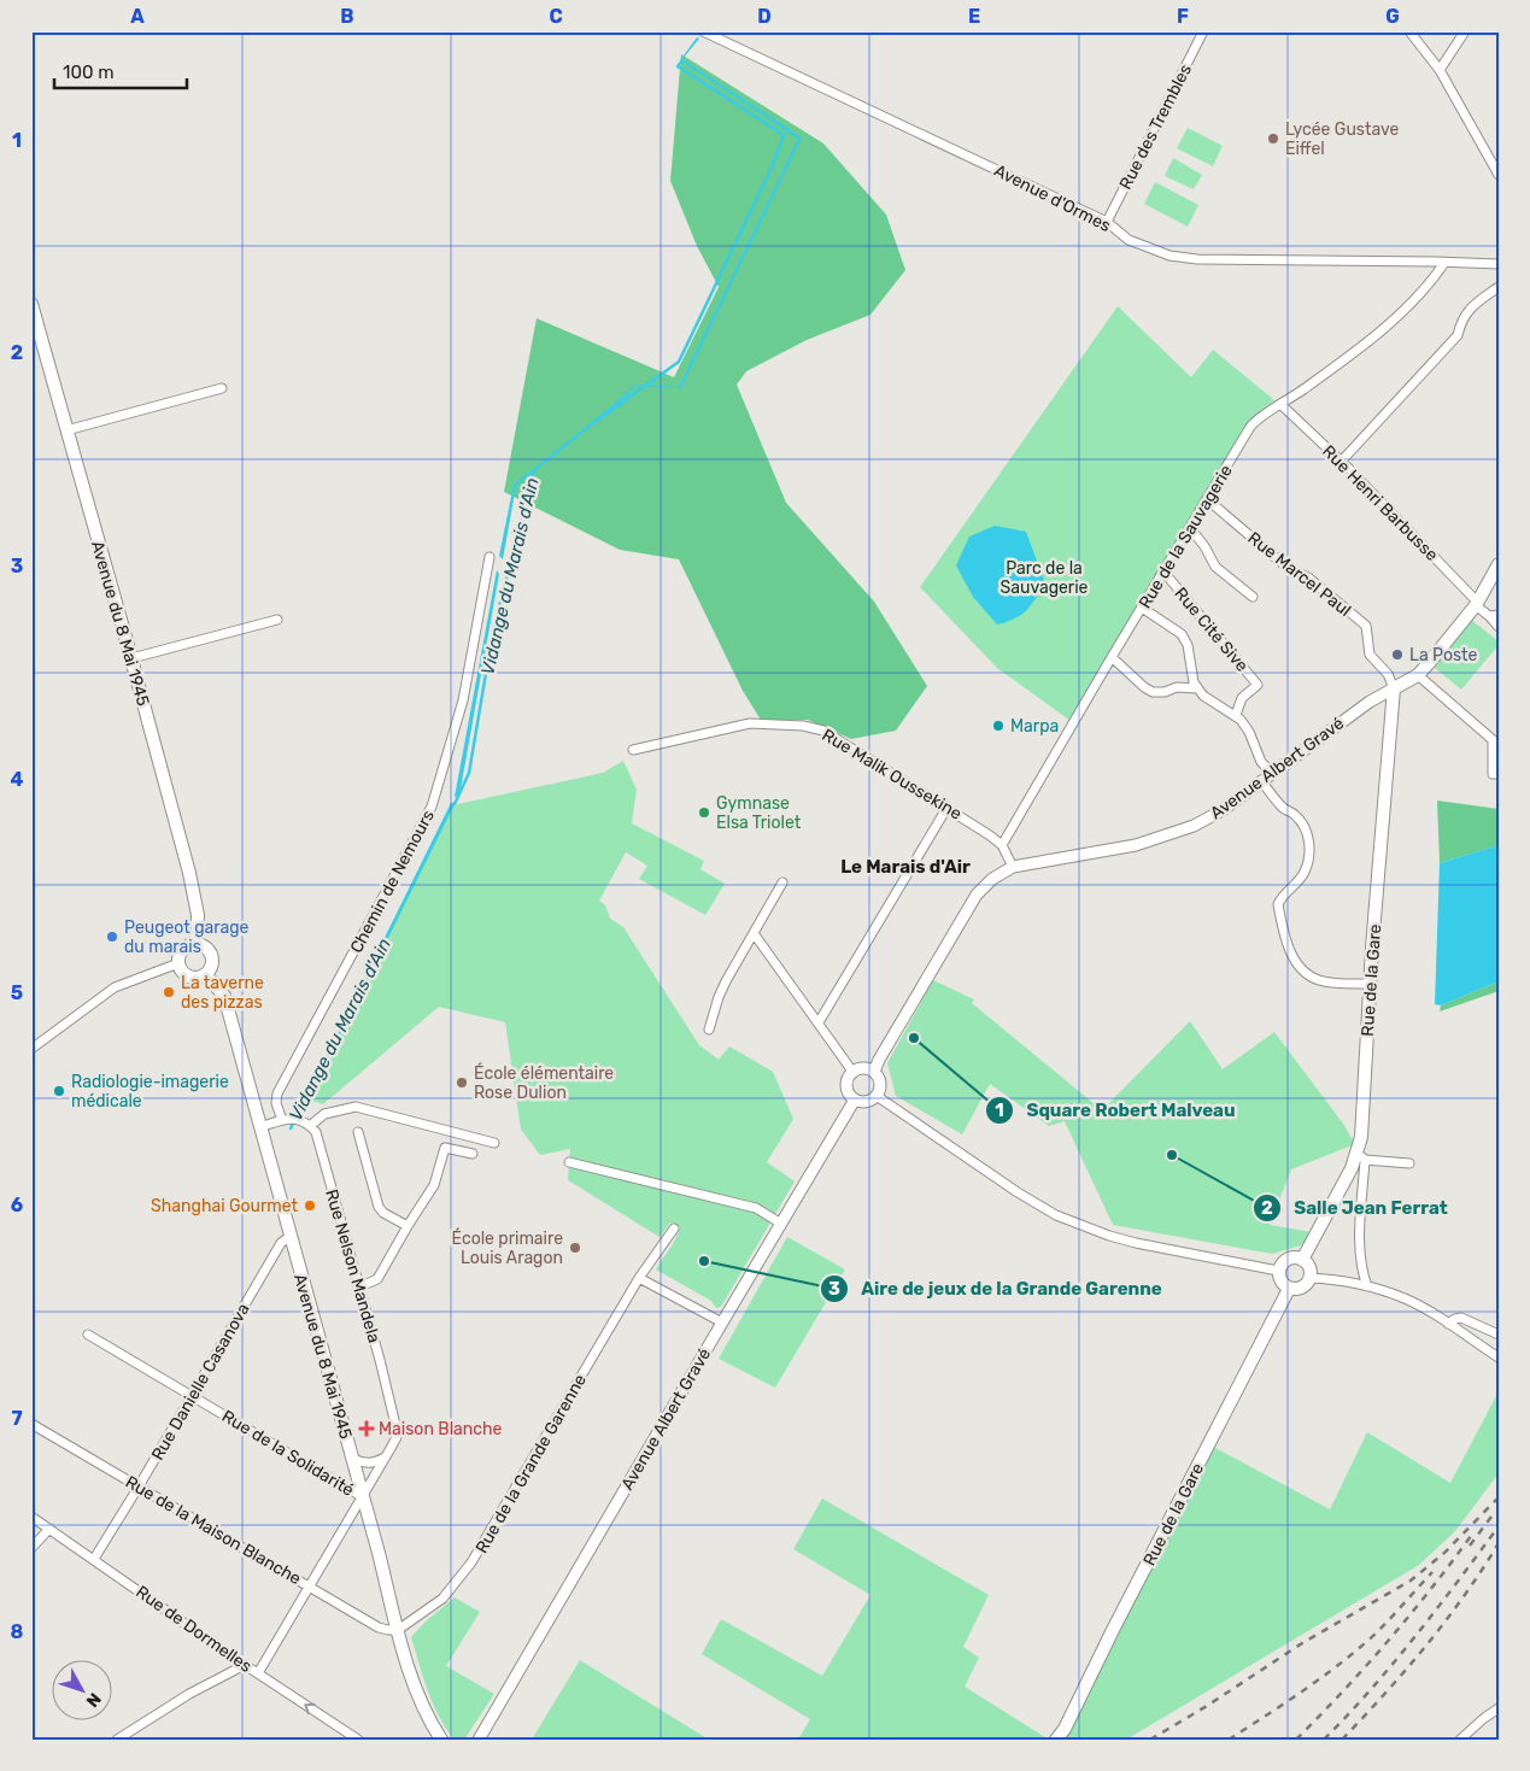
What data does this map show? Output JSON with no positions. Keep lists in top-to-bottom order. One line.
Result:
{"streets":{"main road":["Avenue du 8 Mai 1945","Rue de la Gare"],"street":["Rue des Trembles","Avenue d'Ormes","Rue Henri Barbusse","Rue de la Sauvagerie","Rue Marcel Paul","Rue Cité Sive","Avenue Albert Gravé","Rue Malik Oussekine","Chemin de Nemours","Rue Nelson Mandela","Rue Danielle Casanova","Rue de la Solidarité","Rue de la Grande Garenne","Rue de la Maison Blanche","Rue de Dormelles"]},"crossings":[["Rue des Trembles","Avenue d'Ormes"],["Avenue d'Ormes","Rue de la Sauvagerie"],["Rue Henri Barbusse","Rue de la Sauvagerie"],["Rue de la Sauvagerie","Rue Marcel Paul"],["Rue de la Sauvagerie","Rue Cité Sive"],["Rue de la Sauvagerie","Rue Malik Oussekine"],["Rue Marcel Paul","Avenue Albert Gravé"],["Rue Marcel Paul","Rue de la Gare"],["Avenue du 8 Mai 1945","Rue Nelson Mandela"],["Avenue du 8 Mai 1945","Rue Danielle Casanova"],["Avenue du 8 Mai 1945","Rue de la Solidarité"],["Avenue du 8 Mai 1945","Rue de la Grande Garenne"],["Avenue du 8 Mai 1945","Rue de la Maison Blanche"],["Avenue Albert Gravé","Rue de la Gare"],["Rue Nelson Mandela","Rue de la Solidarité"],["Rue Nelson Mandela","Rue de la Maison Blanche"],["Rue Nelson Mandela","Rue de Dormelles"],["Rue Danielle Casanova","Rue de la Solidarité"],["Rue Danielle Casanova","Rue de la Maison Blanche"],["Rue Danielle Casanova","Rue de Dormelles"],["Rue de la Grande Garenne","Rue de la Maison Blanche"]],"districts":["Le Marais d'Air"],"water":["Vidange du Marais d'Ain"],"parks":["Parc de la Sauvagerie"],"places":{"other":["Lycée Gustave Eiffel","La Poste","Marpa","Gymnase Elsa Triolet","Peugeot garage du marais","La taverne des pizzas","Square Robert Malveau","École élémentaire Rose Dulion","Radiologie-imagerie médicale","Salle Jean Ferrat","Shanghai Gourmet","École primaire Louis Aragon","Aire de jeux de la Grande Garenne"],"health":["Maison Blanche"]},"scale_bar":"100 m","north":"bottom right","grid":{"columns":["A","B","C","D","E","F","G"],"rows":["1","2","3","4","5","6","7","8"]}}
